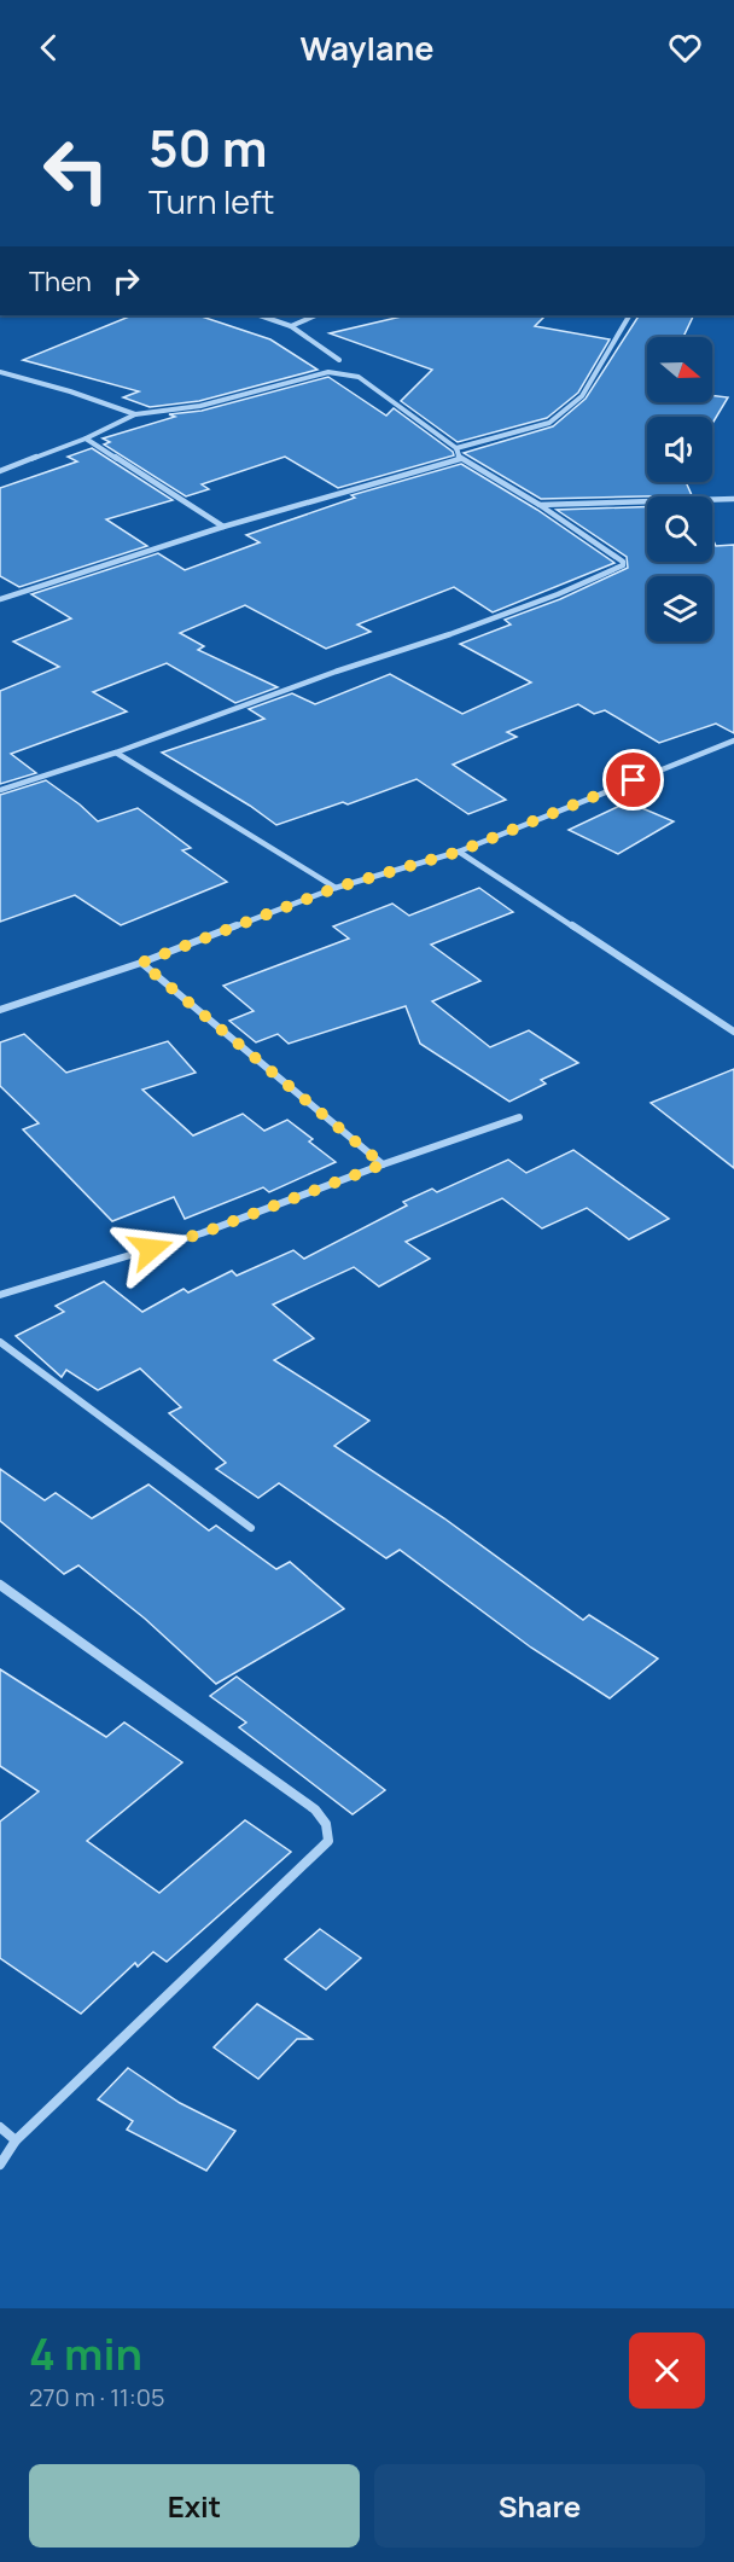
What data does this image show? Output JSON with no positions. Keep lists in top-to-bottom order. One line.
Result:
{"north":"right","page":{"header":"Waylane","turn":["50 m","Turn left"],"then":"Then","heading":["4 min","270 m · 11:05"],"buttons":["Exit","Share"]}}
